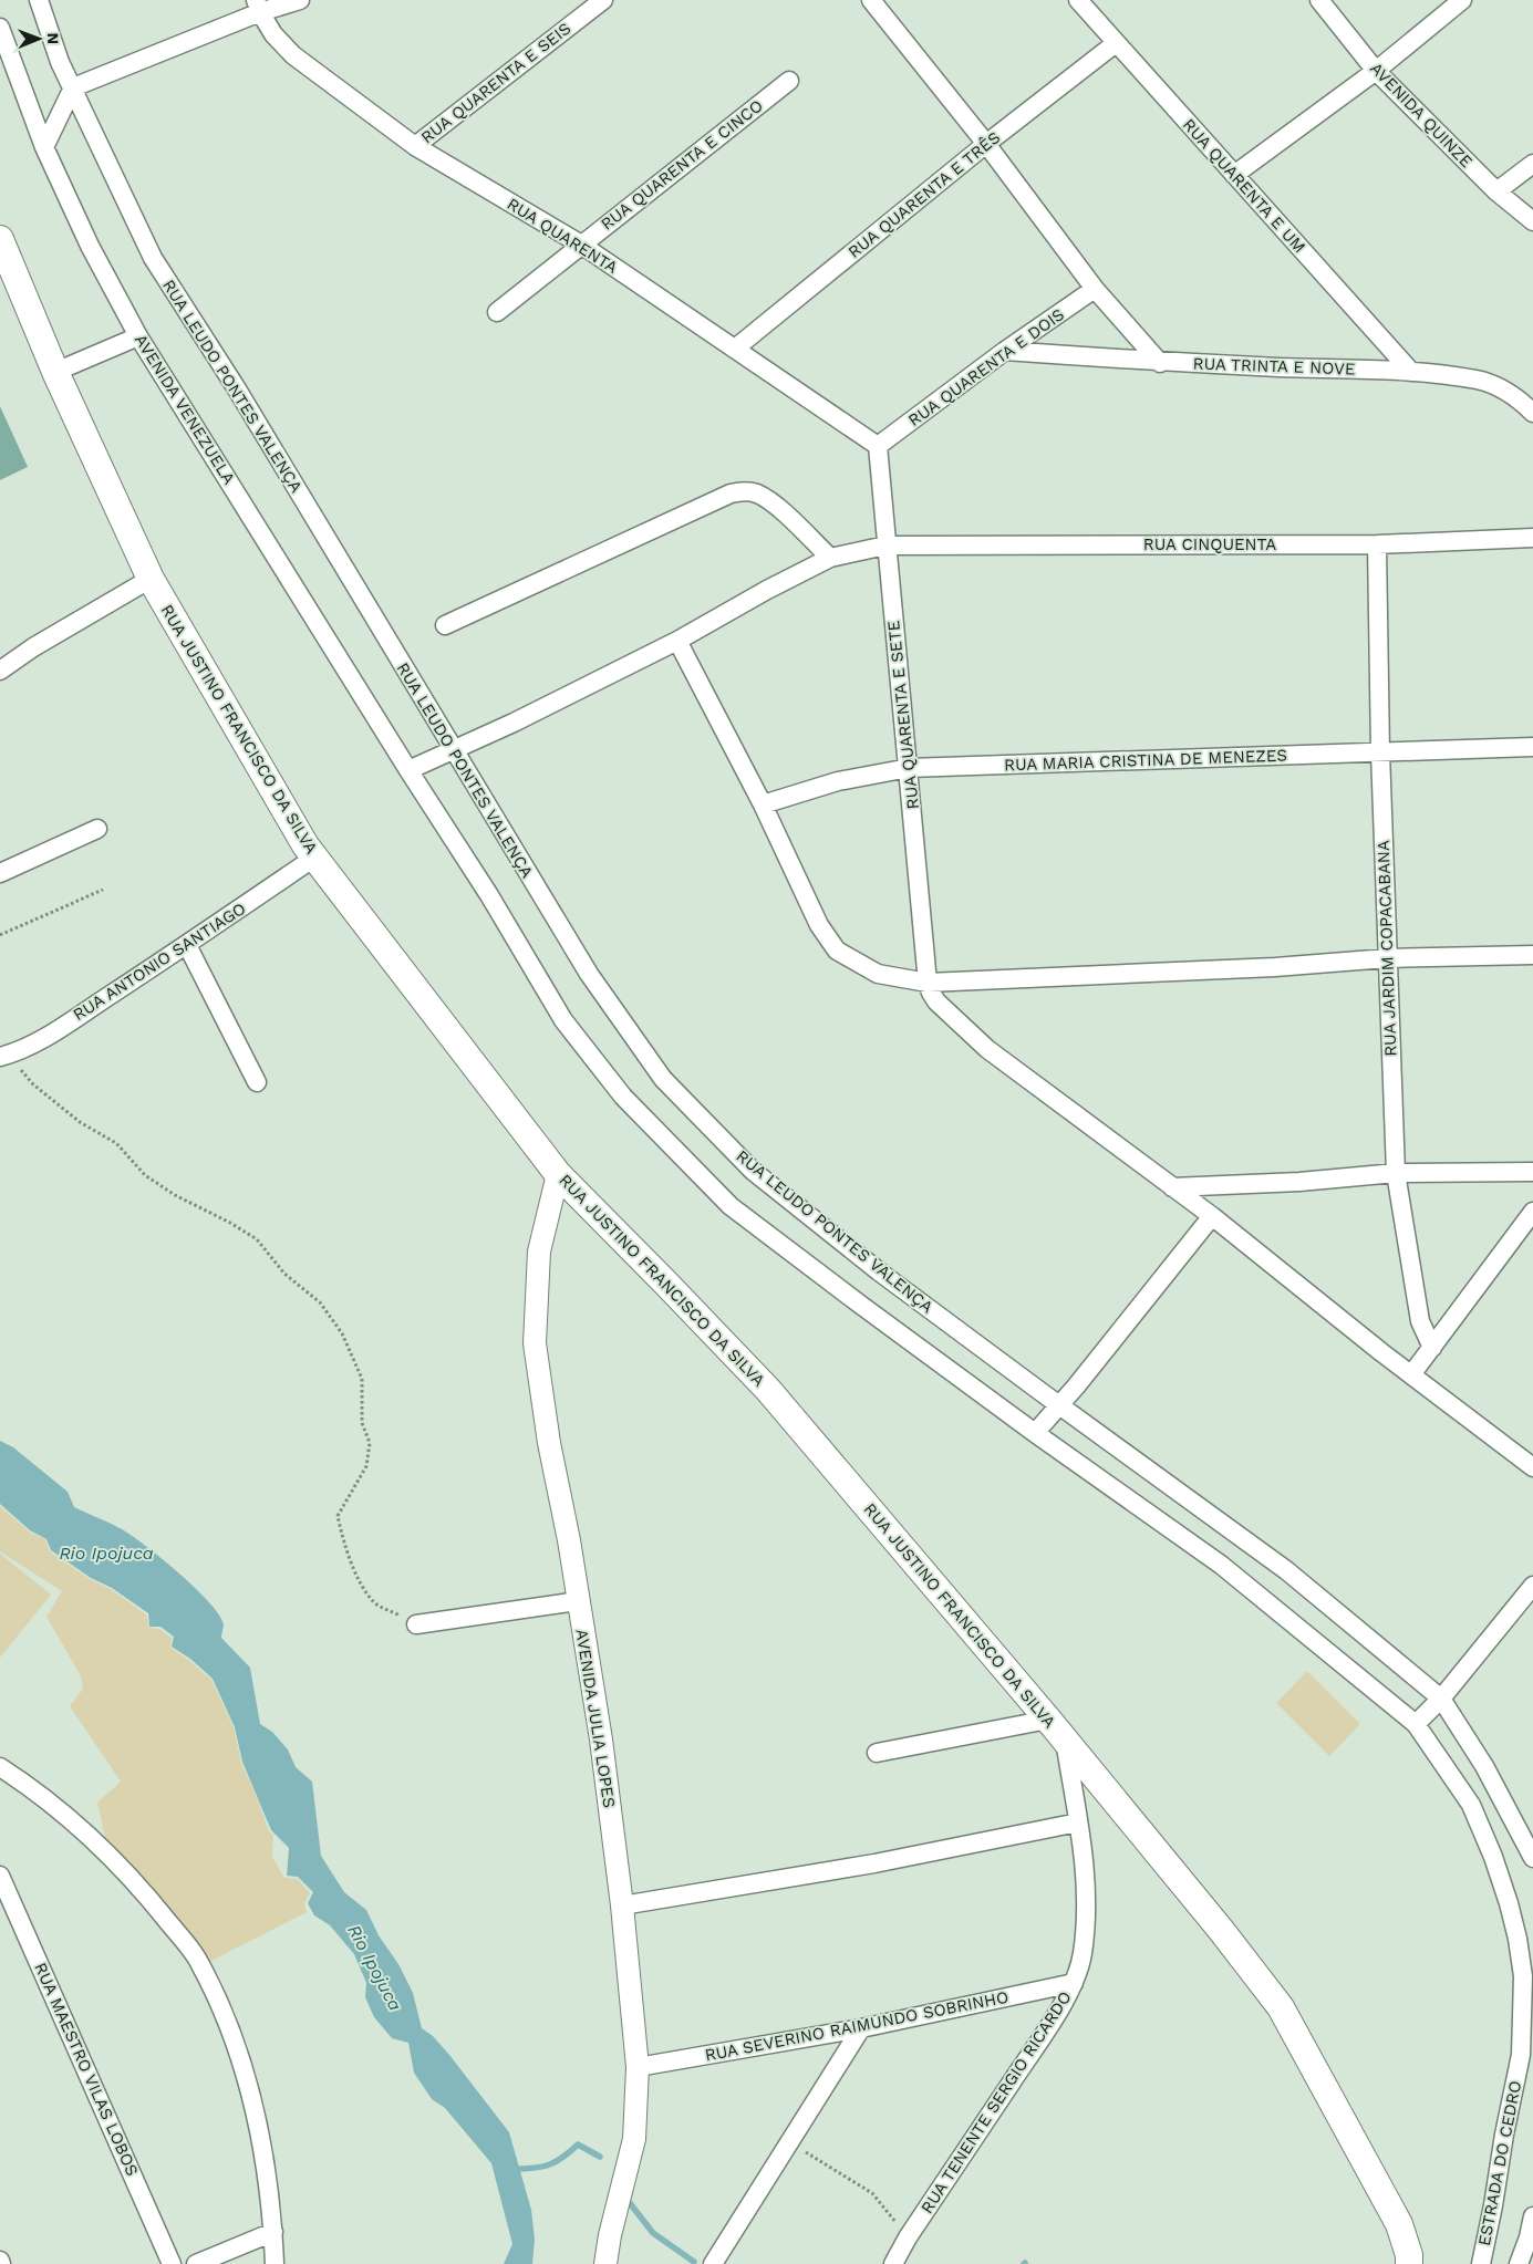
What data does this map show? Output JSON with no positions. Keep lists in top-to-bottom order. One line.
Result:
{"streets":{"main road":["RUA JUSTINO FRANCISCO DA SILVA"],"street":["RUA QUARENTA E SEIS","AVENIDA QUINZE","RUA QUARENTA E CINCO","RUA QUARENTA E UM","RUA QUARENTA E TRÊS","RUA QUARENTA","RUA TRINTA E NOVE","RUA QUARENTA E DOIS","RUA LEUDO PONTES VALENÇA","AVENIDA VENEZUELA","RUA CINQUENTA","RUA QUARENTA E SETE","RUA MARIA CRISTINA DE MENEZES","RUA JARDIM COPACABANA","RUA ANTONIO SANTIAGO","AVENIDA JULIA LOPES","RUA SEVERINO RAIMUNDO SOBRINHO","RUA MAESTRO VILAS LOBOS","RUA TENENTE SERGIO RICARDO","ESTRADA DO CEDRO"]},"crossings":[["RUA QUARENTA E SEIS","RUA QUARENTA"],["RUA QUARENTA E CINCO","RUA QUARENTA"],["RUA QUARENTA E UM","RUA QUARENTA E TRÊS"],["RUA QUARENTA E UM","RUA TRINTA E NOVE"],["RUA QUARENTA E TRÊS","RUA QUARENTA"],["RUA QUARENTA","RUA QUARENTA E DOIS"],["RUA QUARENTA","RUA QUARENTA E SETE"],["RUA TRINTA E NOVE","RUA QUARENTA E DOIS"],["RUA QUARENTA E DOIS","RUA QUARENTA E SETE"],["RUA LEUDO PONTES VALENÇA","RUA CINQUENTA"],["AVENIDA VENEZUELA","RUA CINQUENTA"],["RUA CINQUENTA","RUA QUARENTA E SETE"],["RUA CINQUENTA","RUA JARDIM COPACABANA"],["RUA QUARENTA E SETE","RUA MARIA CRISTINA DE MENEZES"],["RUA JUSTINO FRANCISCO DA SILVA","RUA ANTONIO SANTIAGO"],["RUA JUSTINO FRANCISCO DA SILVA","AVENIDA JULIA LOPES"],["RUA JUSTINO FRANCISCO DA SILVA","RUA TENENTE SERGIO RICARDO"],["RUA MARIA CRISTINA DE MENEZES","RUA JARDIM COPACABANA"],["AVENIDA JULIA LOPES","RUA SEVERINO RAIMUNDO SOBRINHO"],["RUA SEVERINO RAIMUNDO SOBRINHO","RUA TENENTE SERGIO RICARDO"]],"water":["Rio Ipojuca"],"north":"right"}
